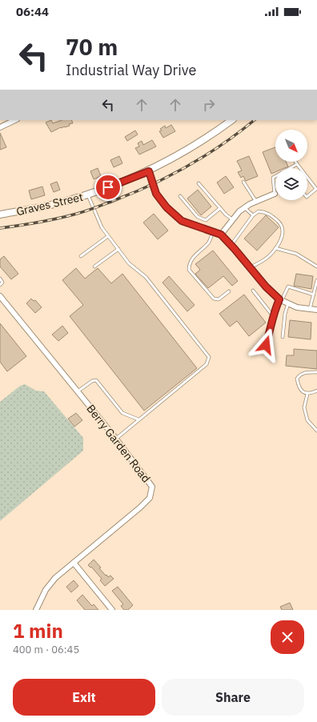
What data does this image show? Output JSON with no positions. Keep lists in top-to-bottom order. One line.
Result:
{"streets":{"street":["Graves Street","Berry Garden Road"]},"north":"bottom right","page":{"status":"06:44","turn":["70 m","Industrial Way Drive"],"heading":["1 min","400 m · 06:45"],"buttons":["Exit","Share"]}}
